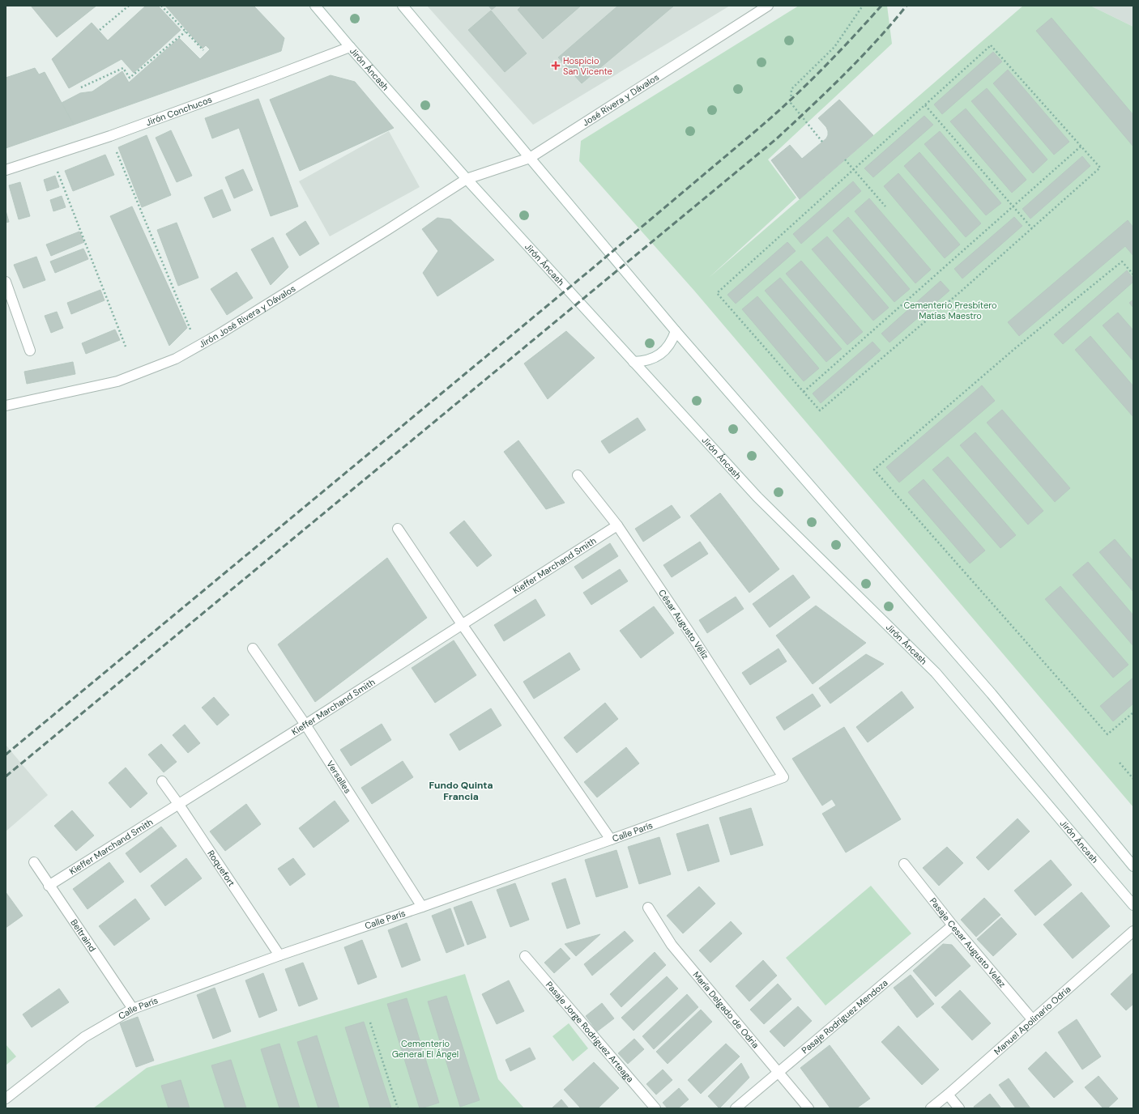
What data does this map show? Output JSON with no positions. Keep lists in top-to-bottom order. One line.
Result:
{"streets":{"street":["Jirón Áncash","José Rivera y Dávalos","Jirón Conchucos","Jirón José Rivera y Dávalos","Kieffer Marchand Smith","César Augusto Véliz","Versalles","Calle París","Roquefort","Beltraind","Pasaje Cesar Augusto Velez","María Delgado de Odria","Pasaje Rodriguez Mendoza","Manuel Apolinario Odria","Pasaje Jorge Rodriguez Arteaga"]},"crossings":[["Jirón Áncash","José Rivera y Dávalos"],["Jirón Áncash","Jirón Conchucos"],["Jirón Áncash","Jirón José Rivera y Dávalos"],["José Rivera y Dávalos","Jirón José Rivera y Dávalos"],["Kieffer Marchand Smith","César Augusto Véliz"],["Kieffer Marchand Smith","Versalles"],["Kieffer Marchand Smith","Roquefort"],["Kieffer Marchand Smith","Beltraind"],["César Augusto Véliz","Calle París"],["Versalles","Calle París"],["Calle París","Roquefort"],["Calle París","Beltraind"],["Pasaje Cesar Augusto Velez","Pasaje Rodriguez Mendoza"],["Pasaje Cesar Augusto Velez","Manuel Apolinario Odria"],["María Delgado de Odria","Pasaje Rodriguez Mendoza"]],"districts":["Fundo Quinta Francia"],"parks":["Cementerio Presbítero Matías Maestro","Cementerio General El Ángel"],"places":{"health":["Hospicio San Vicente"]}}
